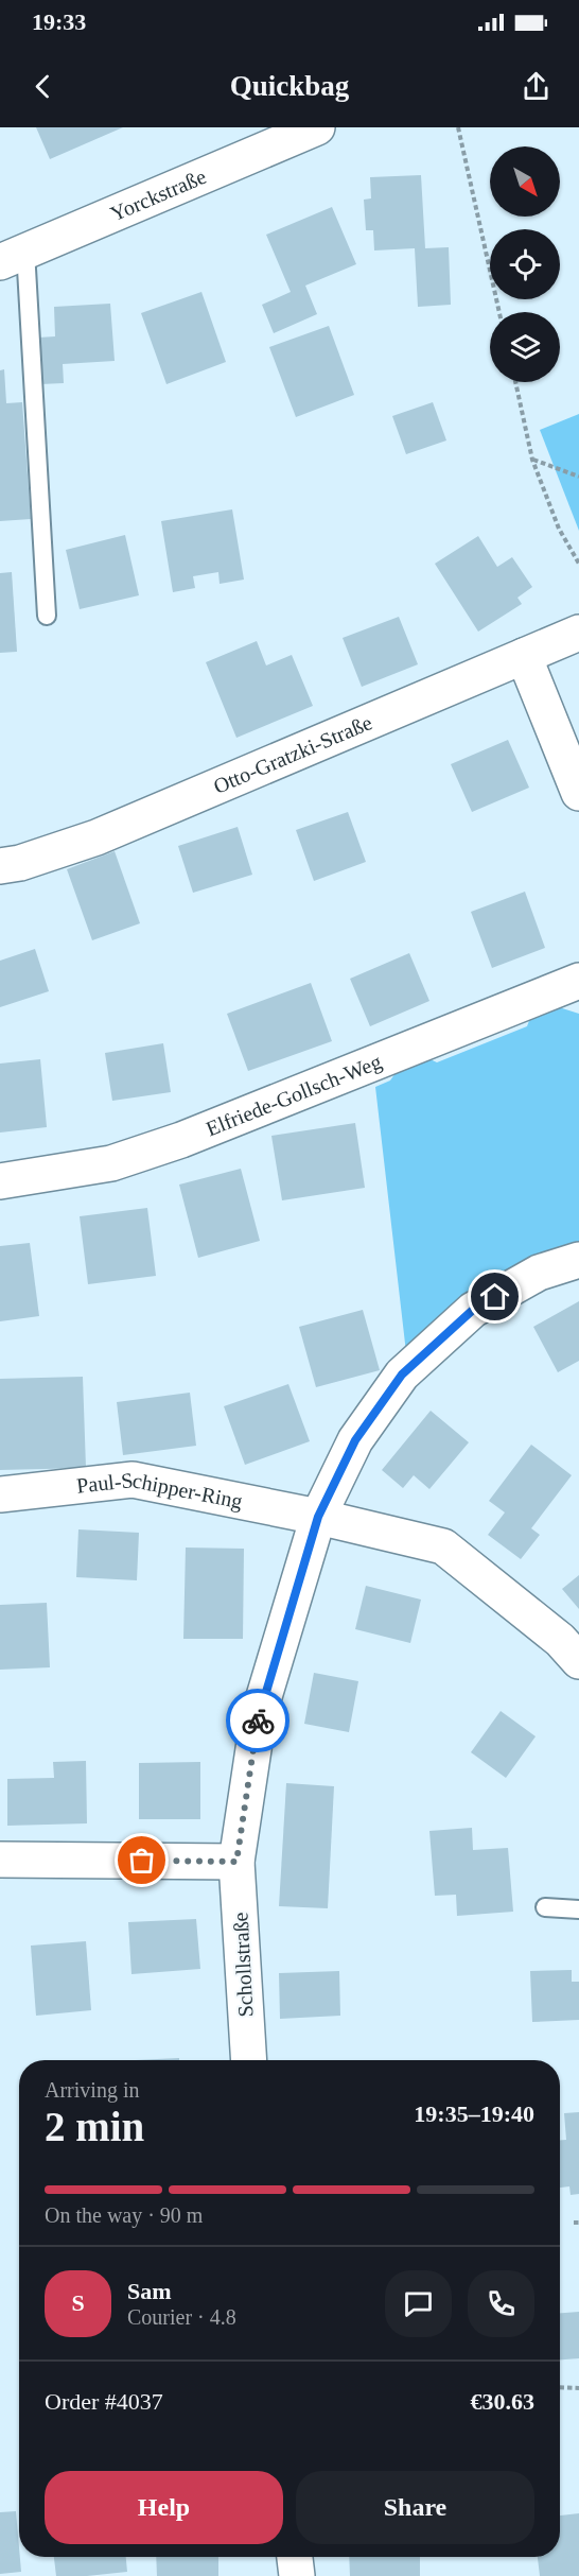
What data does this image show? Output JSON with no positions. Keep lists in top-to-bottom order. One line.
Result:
{"streets":{"street":["Yorckstraße","Otto-Gratzki-Straße","Elfriede-Gollsch-Weg","Paul-Schipper-Ring","Schollstraße"]},"crossings":[["Paul-Schipper-Ring","Schollstraße"]],"north":"bottom right","page":{"status":"19:33","header":"Quickbag","heading":["2 min","Arriving in","19:35–19:40"],"panel":["Sam","Courier · 4.8","Order #4037","€30.63"],"bar":"On the way · 90 m","round":"S","buttons":["Help","Share"]}}
